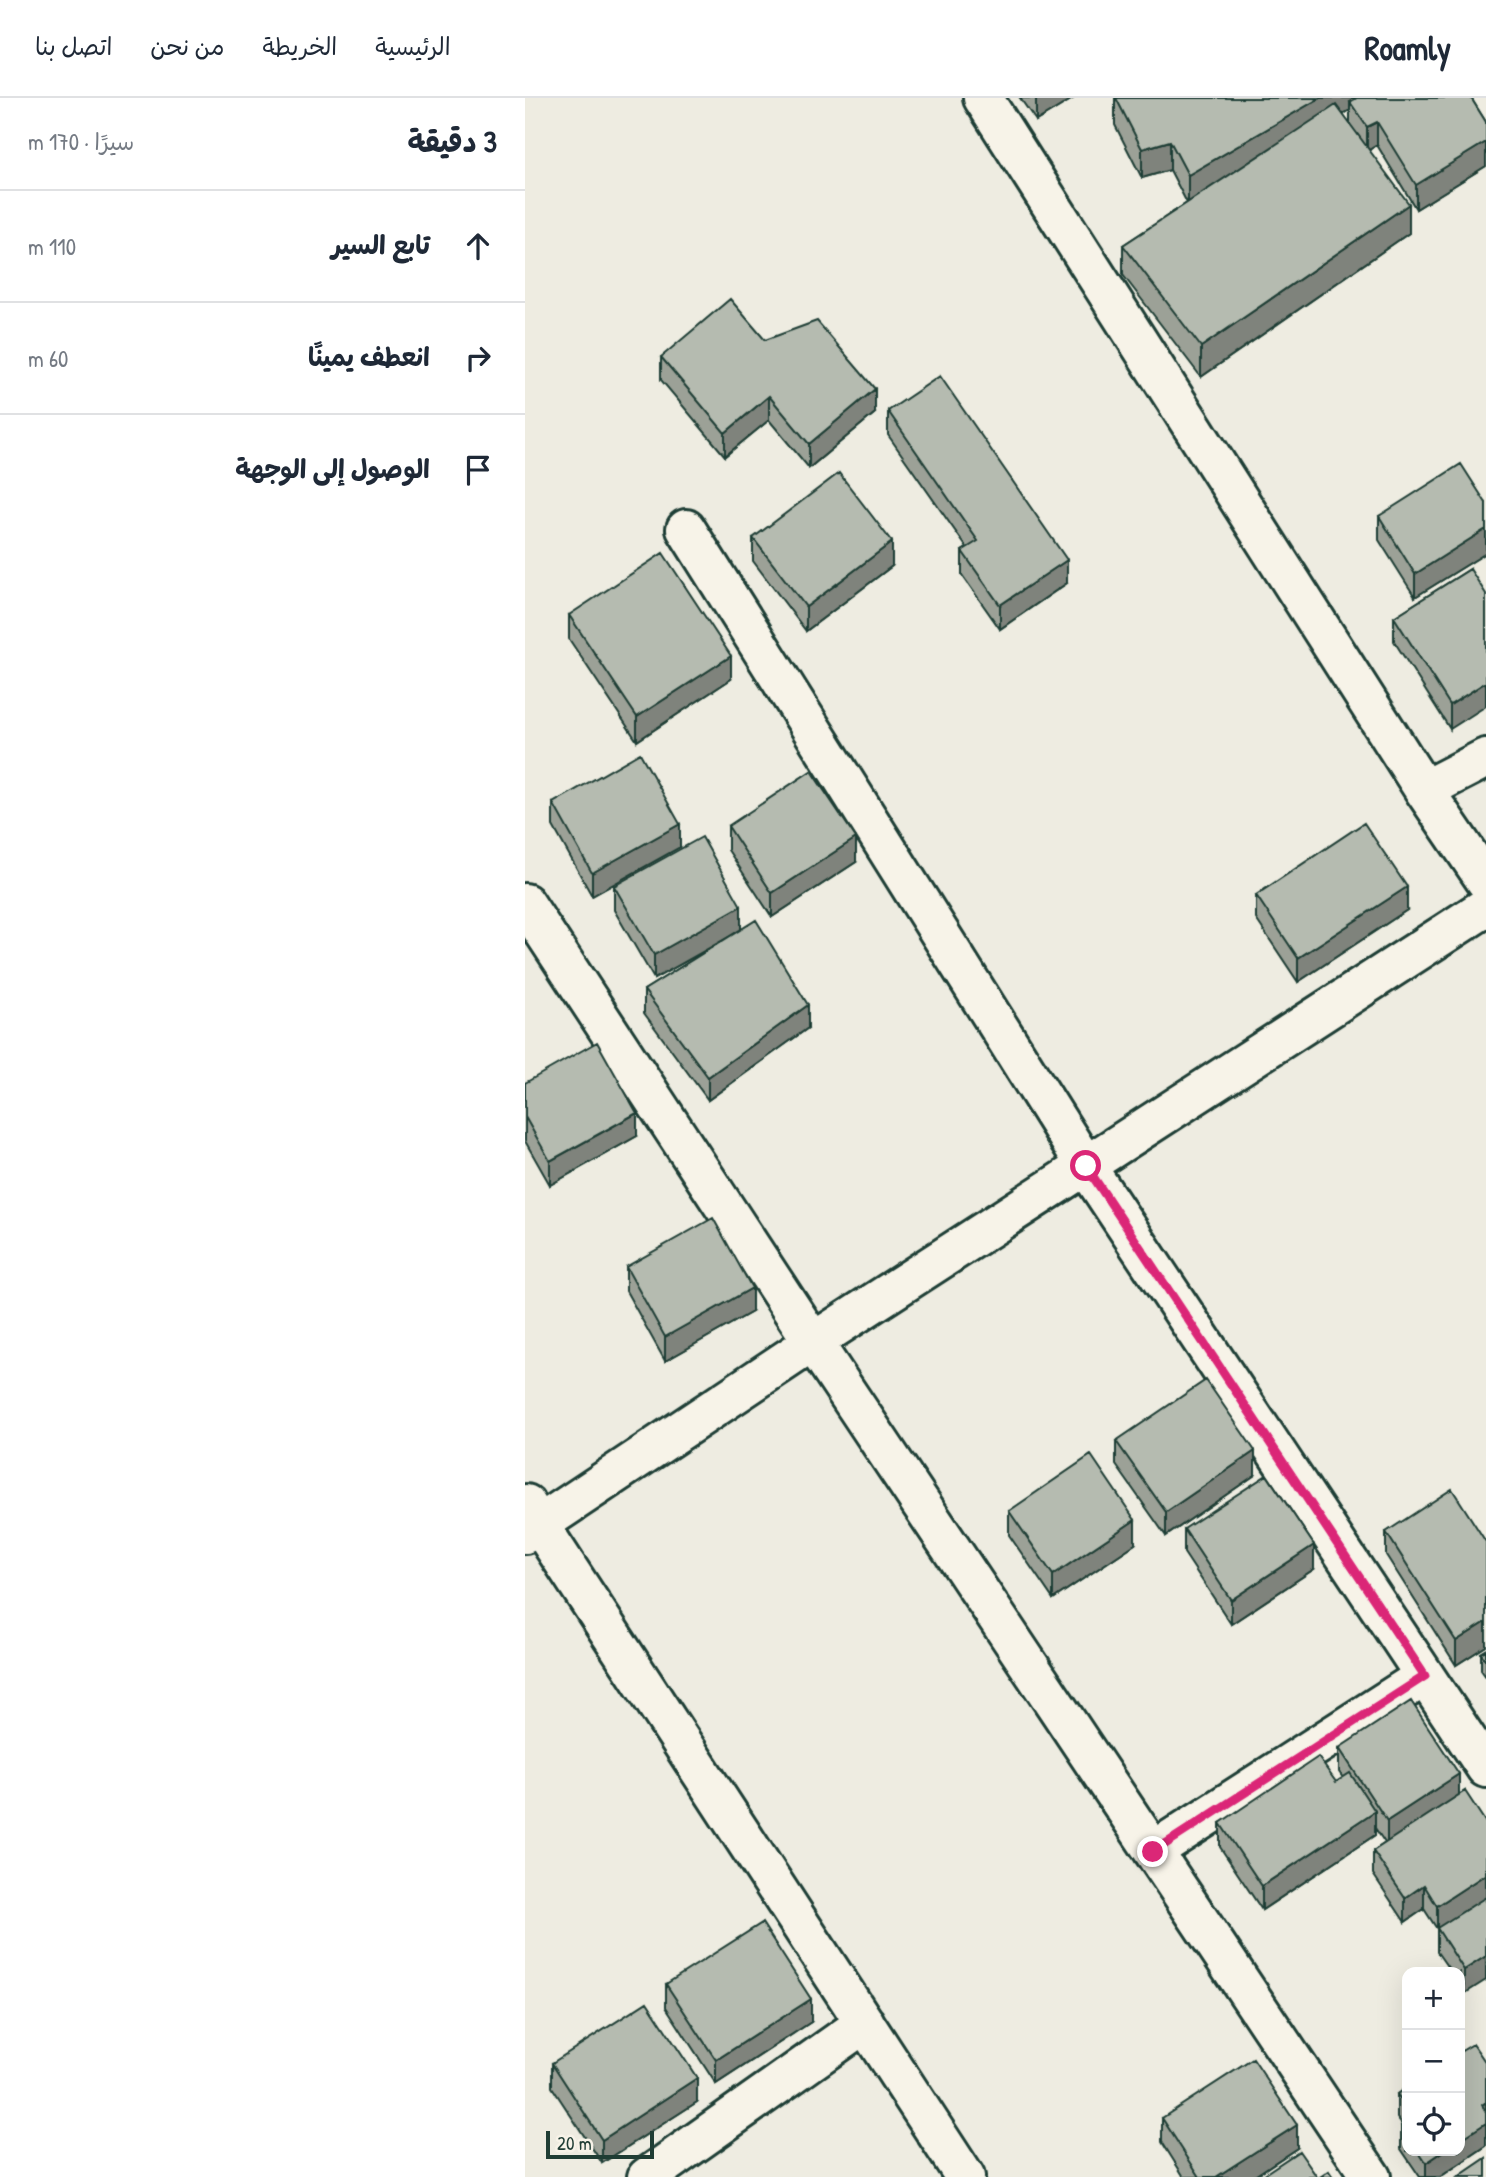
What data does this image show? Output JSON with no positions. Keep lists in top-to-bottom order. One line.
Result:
{"scale_bar":"20 m","page":{"header":"Roamly","nav":["الرئيسية","الخريطة","من نحن","اتصل بنا"],"heading":["3 دقيقة","سيرًا · 170 m"],"list":[["تابع السير","110 m"],["انعطف يمينًا","60 m"],"الوصول إلى الوجهة"],"map_buttons":["+","−"],"scale":"20 m"}}
